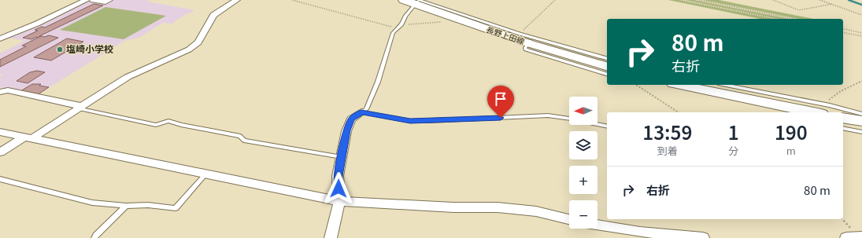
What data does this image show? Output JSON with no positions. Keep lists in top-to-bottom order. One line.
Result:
{"streets":{"main road":["長野上田線"]},"places":["塩崎小学校"],"north":"left","page":{"turn":["80 m","右折"],"map_buttons":["+","−"],"eta":["13:59","到着","1","分","190","m"],"list":[{"name":"右折","value":"80 m"}]}}
